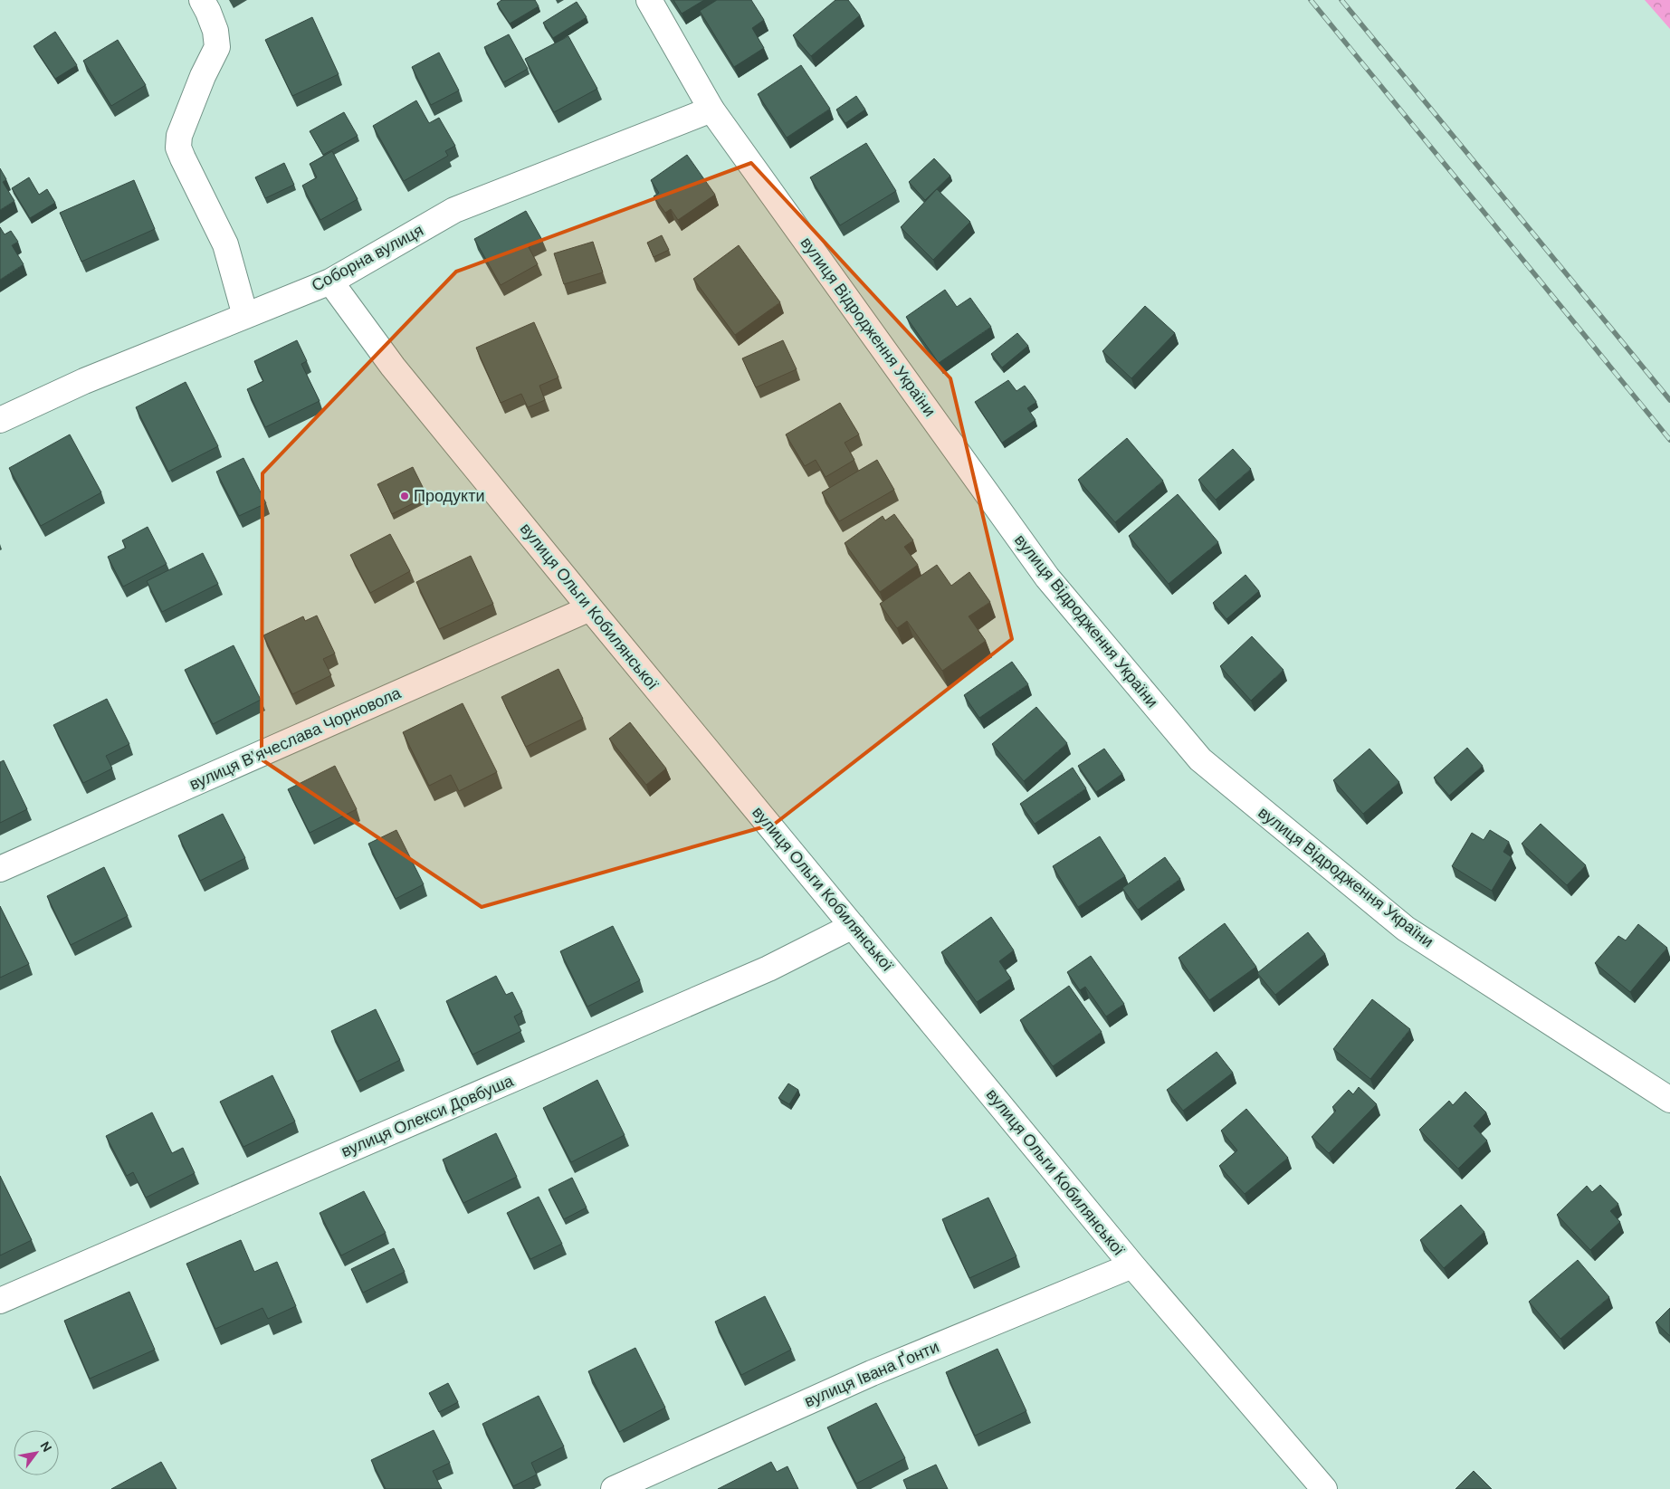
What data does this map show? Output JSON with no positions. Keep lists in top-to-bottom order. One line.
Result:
{"streets":{"street":["Соборна вулиця","вулиця Відродження України","вулиця Ольги Кобилянської","вулиця Вʼячеслава Чорновола","вулиця Олекси Довбуша","вулиця Івана Ґонти"]},"crossings":[["Соборна вулиця","вулиця Відродження України"],["Соборна вулиця","вулиця Ольги Кобилянської"],["вулиця Ольги Кобилянської","вулиця Вʼячеслава Чорновола"],["вулиця Ольги Кобилянської","вулиця Олекси Довбуша"],["вулиця Ольги Кобилянської","вулиця Івана Ґонти"]],"places":["Продукти"],"north":"top right"}
